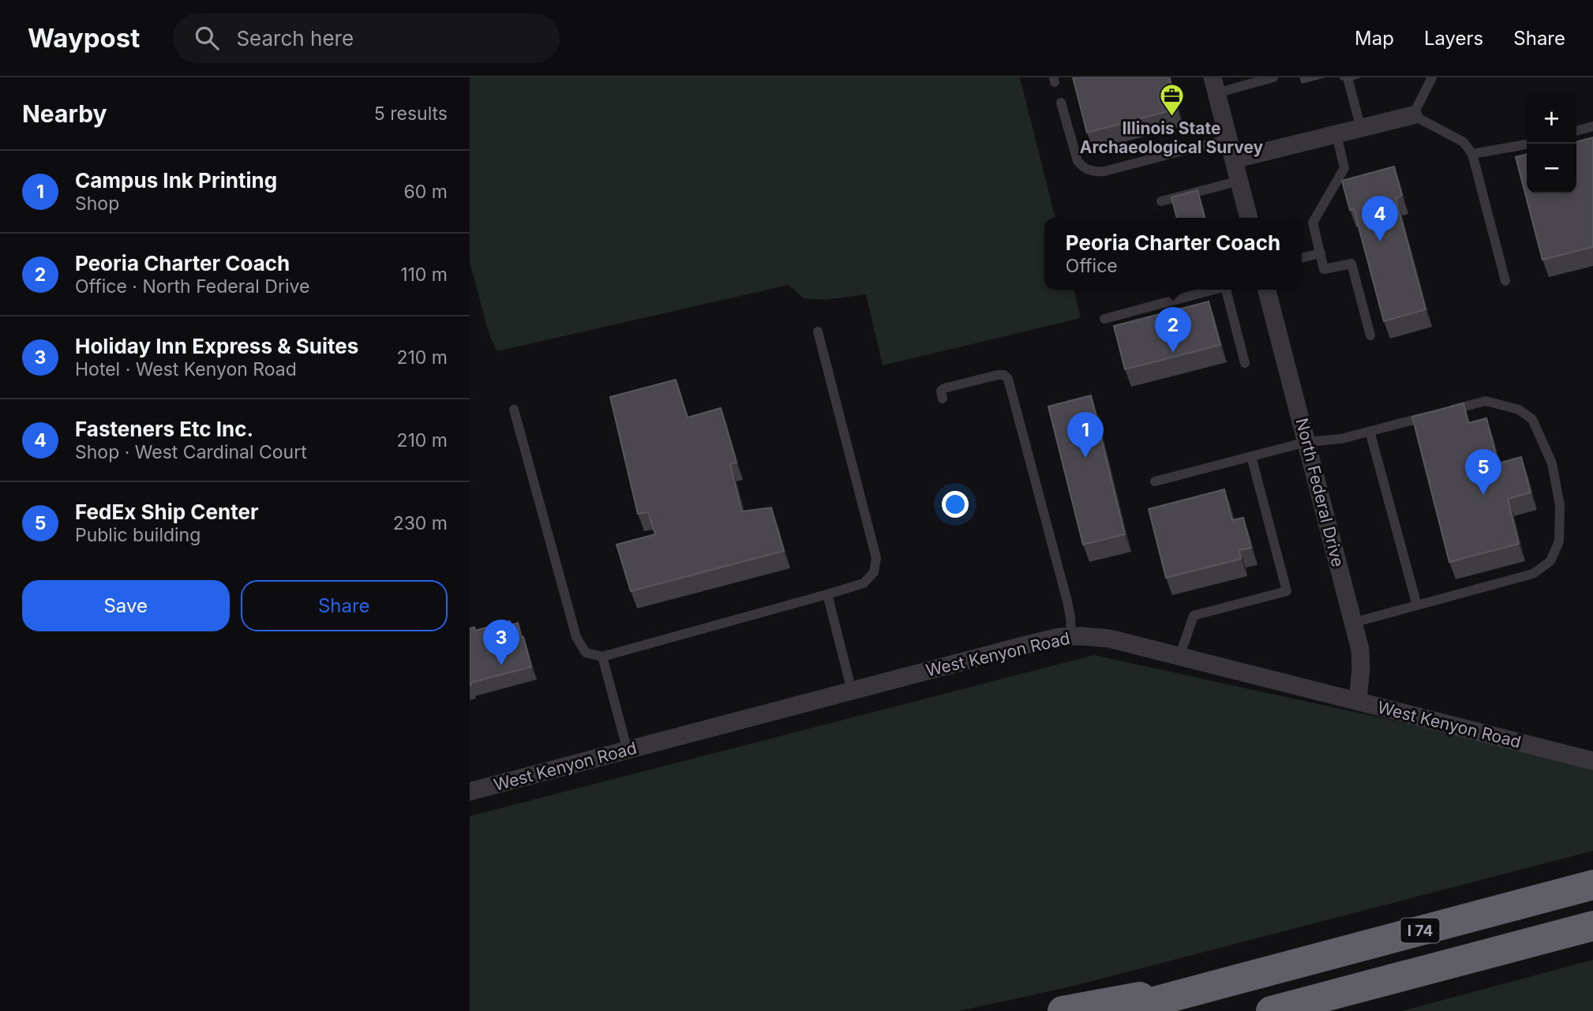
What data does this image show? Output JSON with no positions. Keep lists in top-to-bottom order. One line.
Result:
{"streets":{"highway":["I 74"],"street":["North Federal Drive","West Kenyon Road"]},"crossings":[["North Federal Drive","West Kenyon Road"]],"places":{"office":["Illinois State Archaeological Survey"]},"page":{"header":"Waypost","search":"Search here","nav":["Map","Layers","Share"],"heading":["Nearby","5 results"],"map_buttons":["+","−"],"list":[{"mark":"1","name":"Campus Ink Printing","note":"Shop","value":"60 m"},{"mark":"2","name":"Peoria Charter Coach","note":"Office · North Federal Drive","value":"110 m"},{"mark":"3","name":"Holiday Inn Express & Suites","note":"Hotel · West Kenyon Road","value":"210 m"},{"mark":"4","name":"Fasteners Etc Inc.","note":"Shop · West Cardinal Court","value":"210 m"},{"mark":"5","name":"FedEx Ship Center","note":"Public building","value":"230 m"}],"pins":["4","2","1","5","3"],"popup":["Peoria Charter Coach","Office"],"buttons":["Save","Share"]}}
